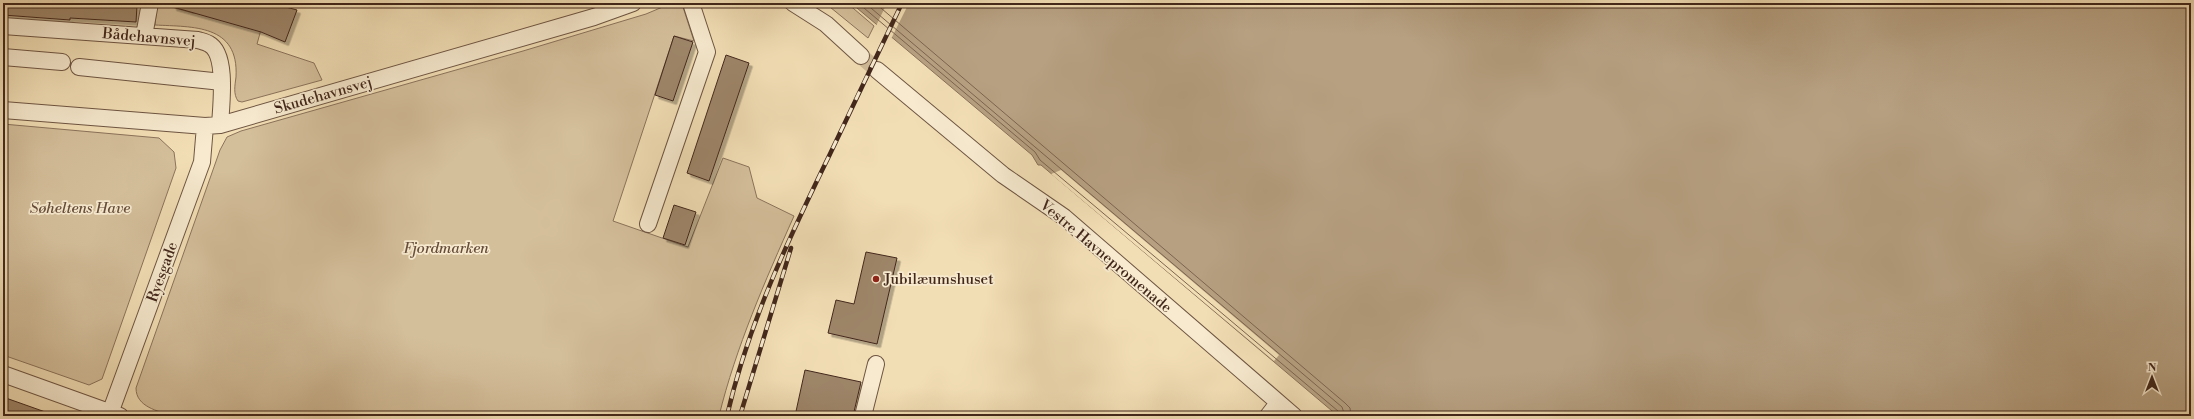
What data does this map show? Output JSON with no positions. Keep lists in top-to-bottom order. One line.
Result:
{"streets":{"street":["Bådehavnsvej","Skudehavnsvej","Vestre Havnepromenade","Ryesgade"]},"crossings":[["Bådehavnsvej","Skudehavnsvej"],["Bådehavnsvej","Ryesgade"],["Skudehavnsvej","Ryesgade"]],"parks":["Søheltens Have","Fjordmarken"],"places":["Jubilæumshuset"],"north":"top"}
